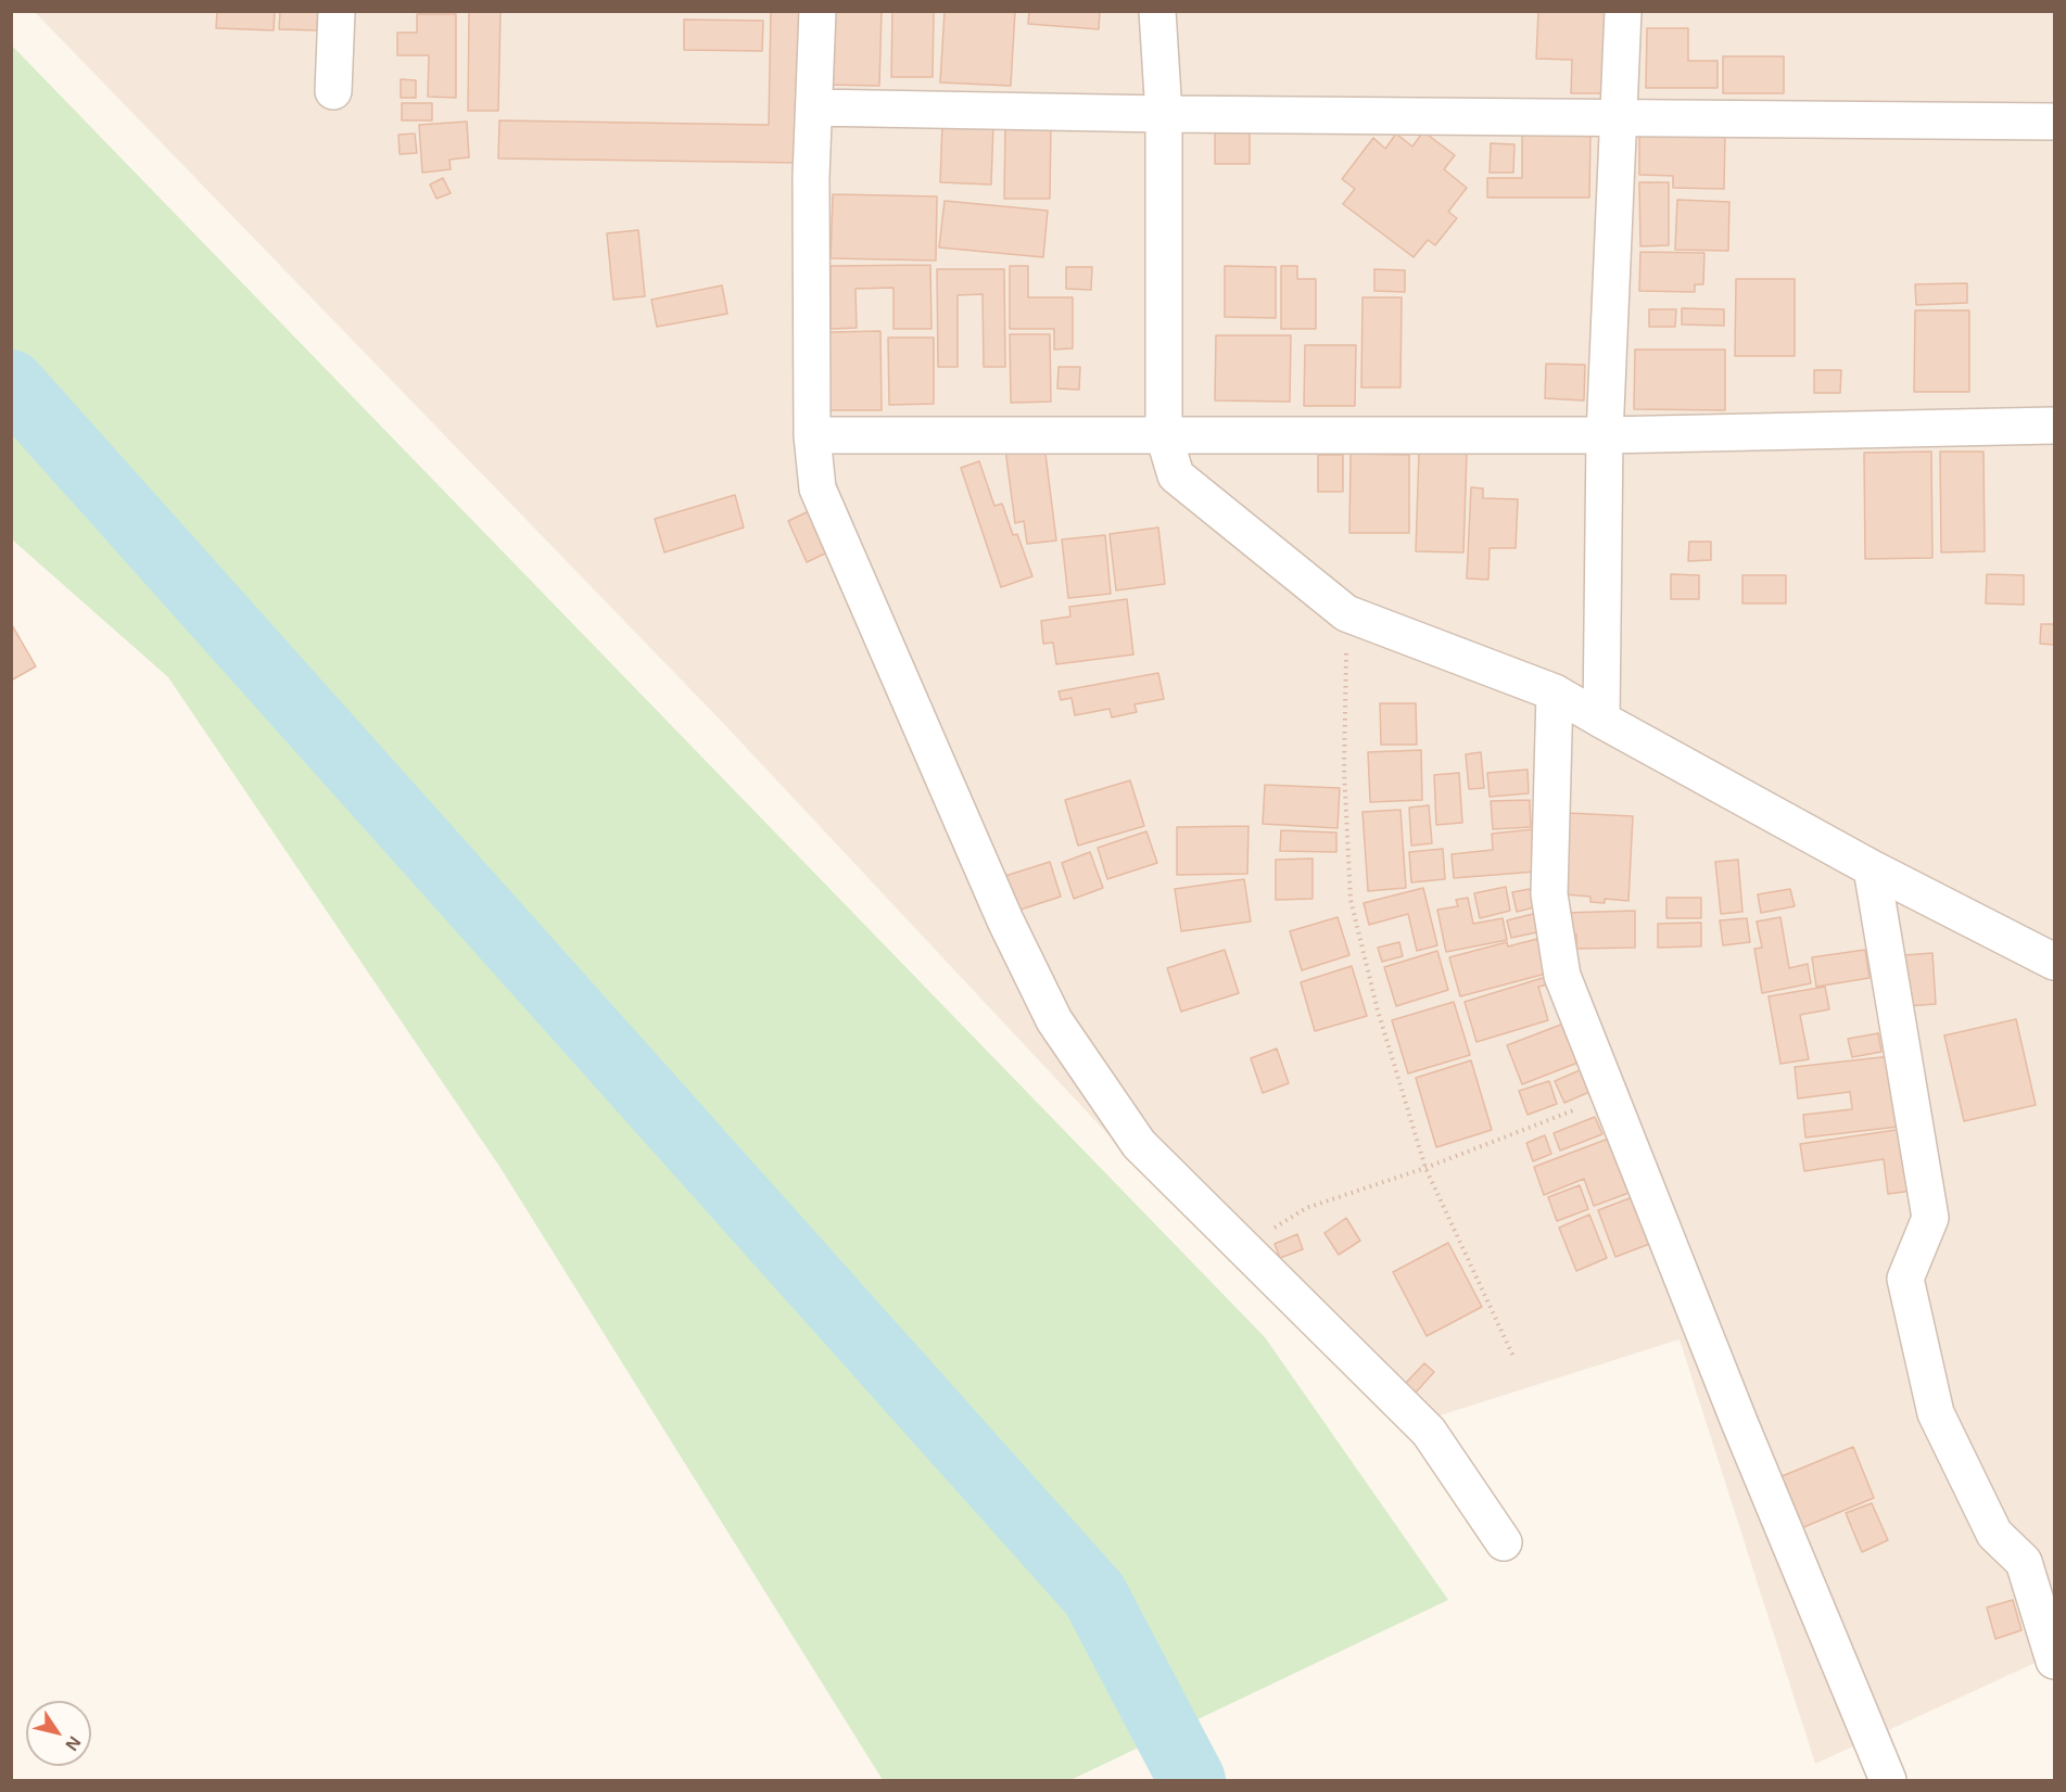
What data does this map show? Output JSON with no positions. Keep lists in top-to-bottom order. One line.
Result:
{"north":"bottom right"}
